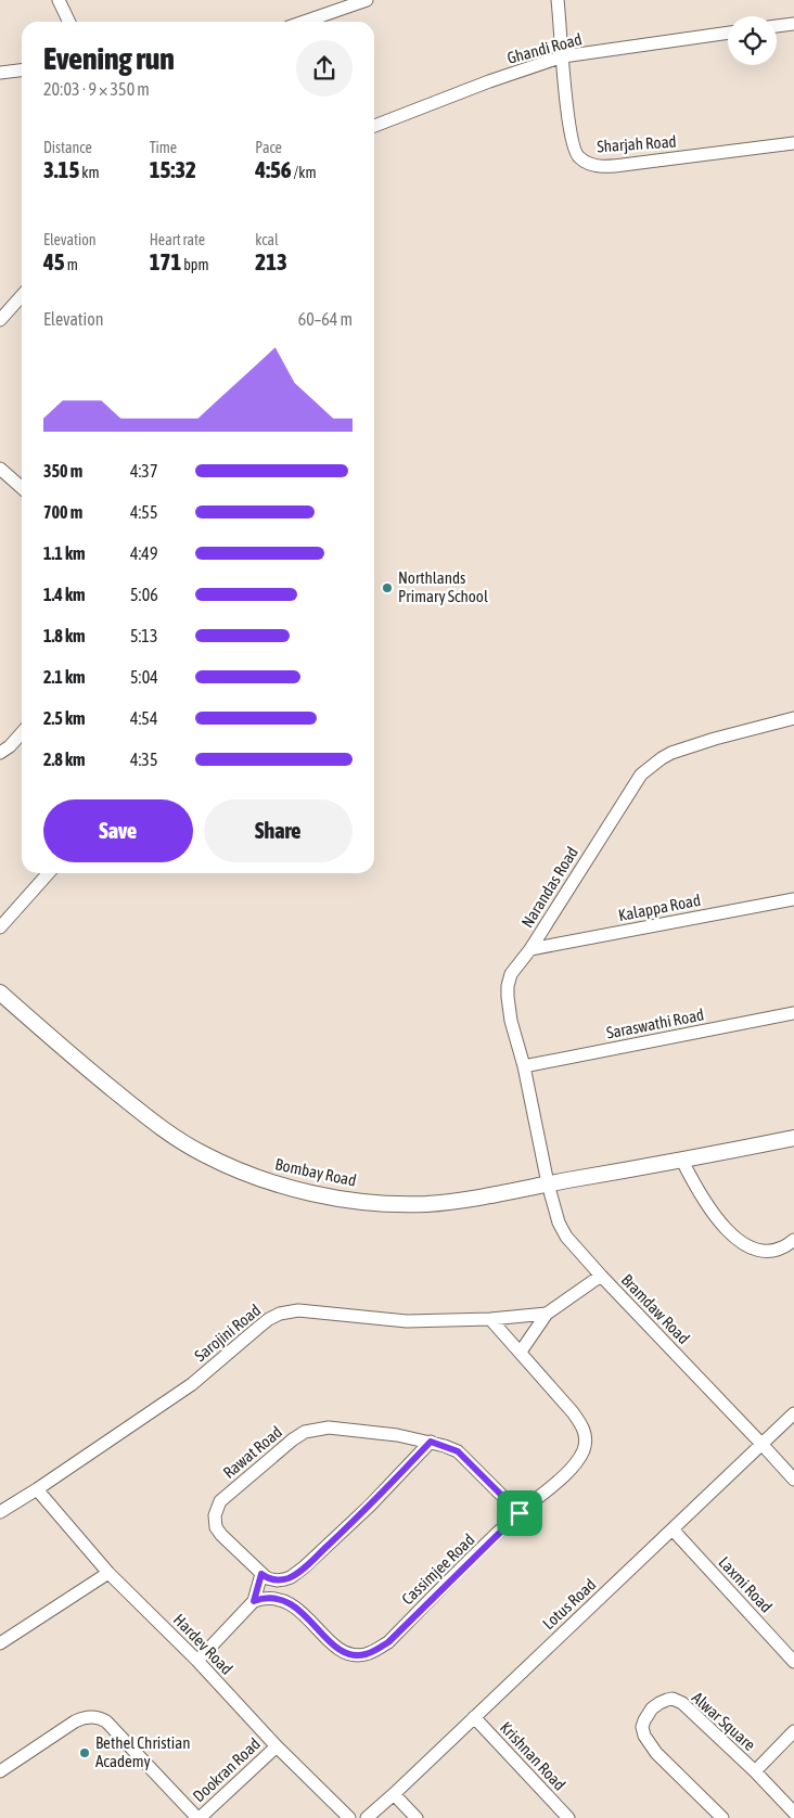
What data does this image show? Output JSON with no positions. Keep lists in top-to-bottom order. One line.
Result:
{"streets":{"street":["Ghandi Road","Sharjah Road","Narandas Road","Kalappa Road","Saraswathi Road","Bombay Road","Bramdaw Road","Sarojini Road","Rawat Road","Cassimjee Road","Laxmi Road","Lotus Road","Hardev Road","Alwar Square","Krishnan Road","Dookran Road"]},"crossings":[["Ghandi Road","Sharjah Road"],["Narandas Road","Kalappa Road"],["Narandas Road","Saraswathi Road"],["Narandas Road","Bombay Road"],["Narandas Road","Bramdaw Road"],["Bombay Road","Bramdaw Road"],["Bramdaw Road","Sarojini Road"],["Bramdaw Road","Lotus Road"],["Sarojini Road","Cassimjee Road"],["Sarojini Road","Hardev Road"],["Rawat Road","Cassimjee Road"],["Laxmi Road","Lotus Road"],["Lotus Road","Krishnan Road"],["Hardev Road","Dookran Road"]],"places":["Northlands Primary School","Bethel Christian Academy"],"page":{"heading":["Evening run","20:03 · 9 × 350 m"],"stats":[["Distance","3.15 km"],["Time","15:32"],["Pace","4:56 /km"],["Elevation","45 m"],["Heart rate","171 bpm"],["kcal","213"]],"chart":["Elevation","60–64 m"],"list":[{"name":"350 m","note":"4:37"},{"name":"700 m","note":"4:55"},{"name":"1.1 km","note":"4:49"},{"name":"1.4 km","note":"5:06"},{"name":"1.8 km","note":"5:13"},{"name":"2.1 km","note":"5:04"},{"name":"2.5 km","note":"4:54"},{"name":"2.8 km","note":"4:35"}],"buttons":["Save","Share"]}}
